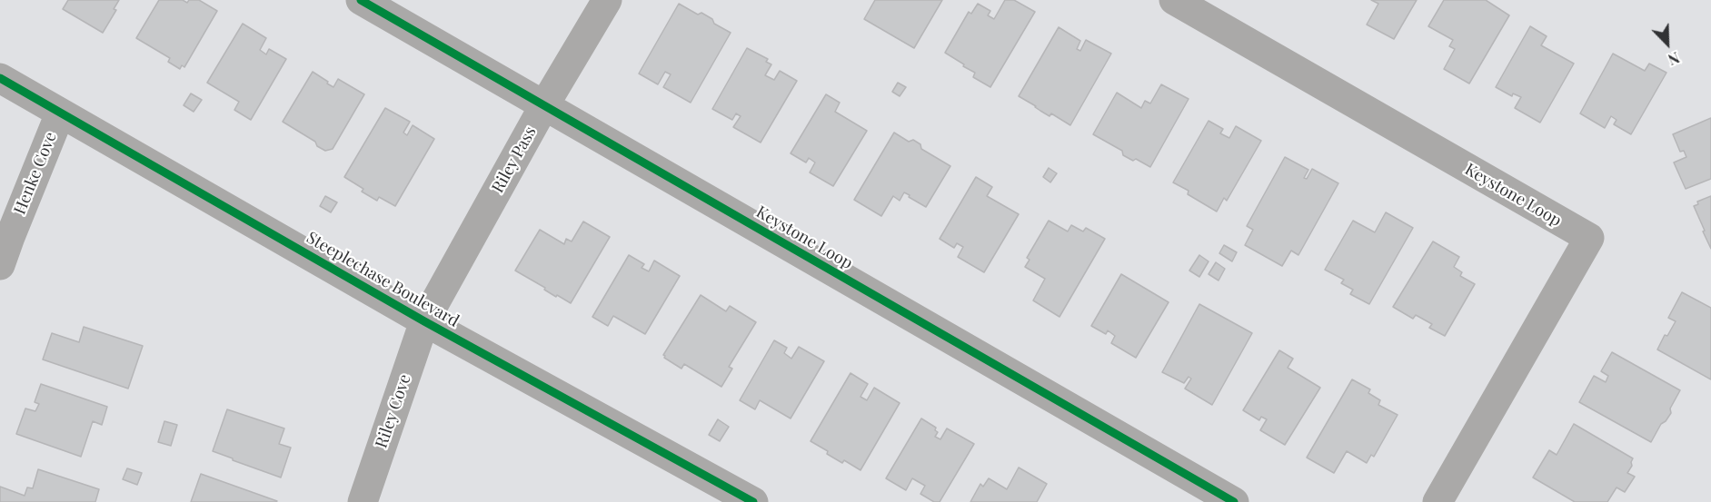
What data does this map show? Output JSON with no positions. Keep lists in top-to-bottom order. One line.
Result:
{"streets":{"street":["Riley Pass","Henke Cove","Keystone Loop","Steeplechase Boulevard","Riley Cove"]},"crossings":[["Riley Pass","Keystone Loop"],["Riley Pass","Steeplechase Boulevard"],["Riley Pass","Riley Cove"],["Henke Cove","Steeplechase Boulevard"],["Steeplechase Boulevard","Riley Cove"]],"north":"bottom right"}
